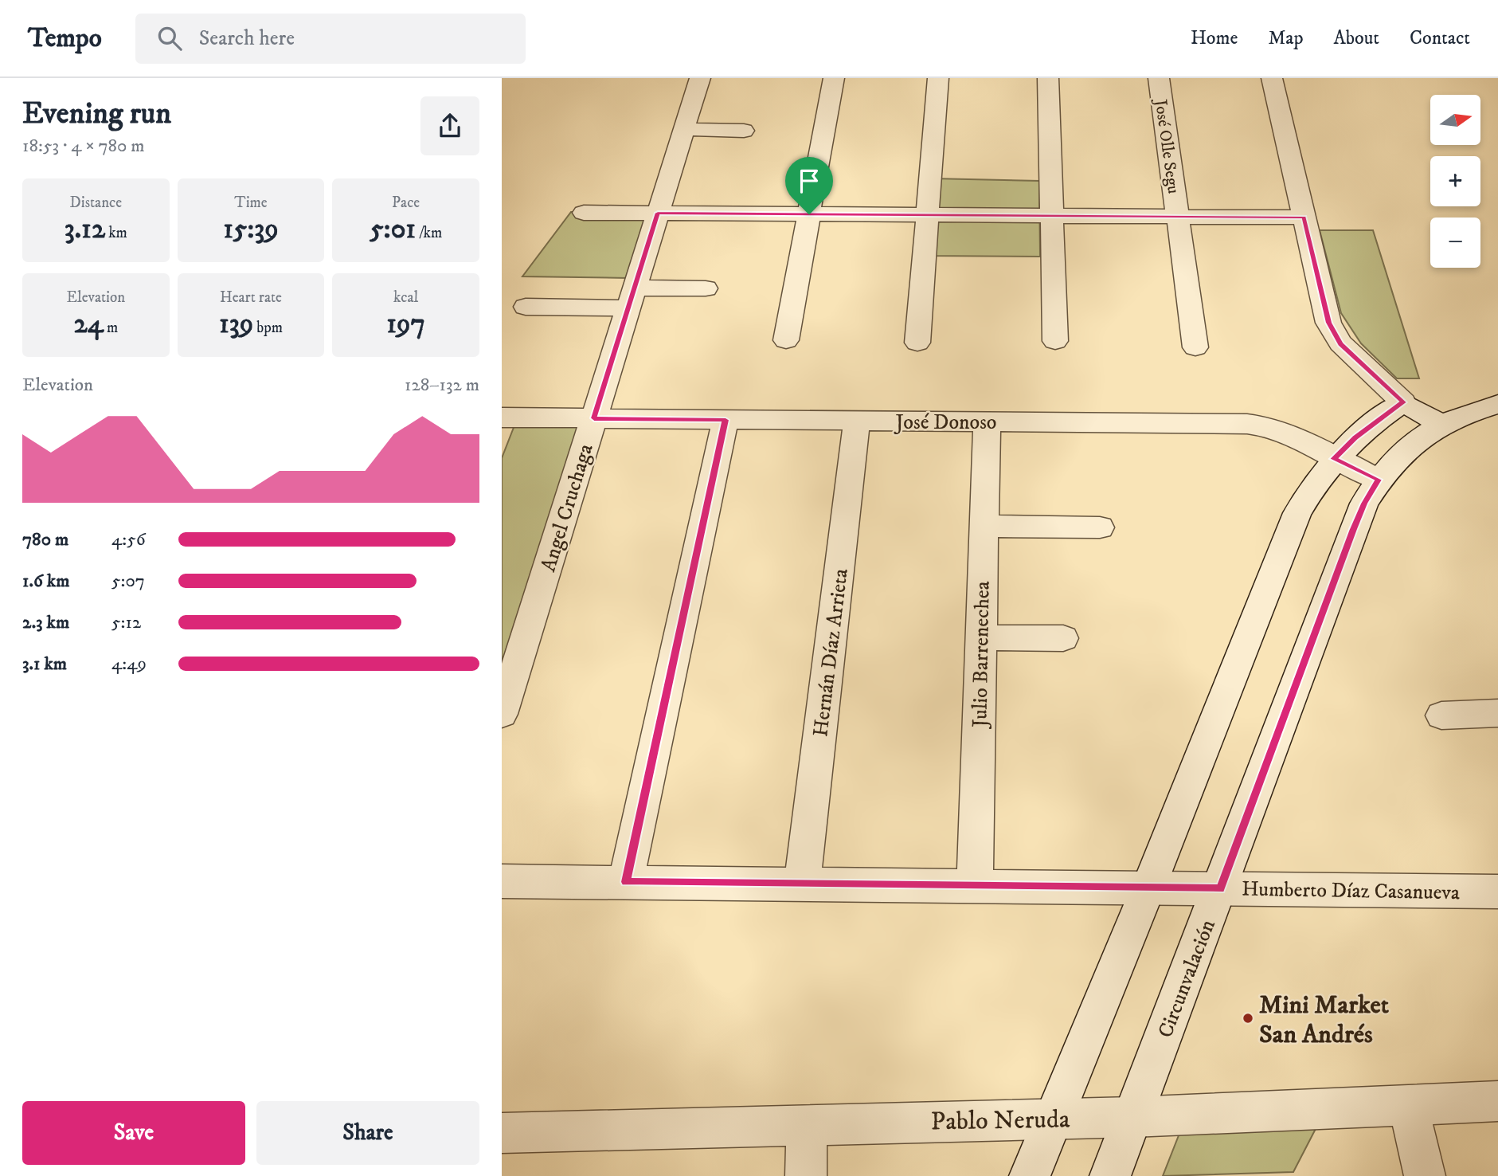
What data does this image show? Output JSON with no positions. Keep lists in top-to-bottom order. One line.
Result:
{"streets":{"street":["José Olle Segu","José Donoso","Angel Cruchaga","Hernán Díaz Arrieta","Julio Barrenechea","Humberto Díaz Casanueva","Circunvalación","Pablo Neruda"]},"crossings":[["José Donoso","Angel Cruchaga"],["José Donoso","Hernán Díaz Arrieta"],["José Donoso","Julio Barrenechea"],["José Donoso","Circunvalación"],["Hernán Díaz Arrieta","Humberto Díaz Casanueva"],["Julio Barrenechea","Humberto Díaz Casanueva"],["Humberto Díaz Casanueva","Circunvalación"],["Circunvalación","Pablo Neruda"]],"places":["Mini Market San Andrés"],"north":"right","page":{"header":"Tempo","search":"Search here","nav":["Home","Map","About","Contact"],"heading":["Evening run","18:53 · 4 × 780 m"],"map_buttons":["+","−"],"stats":[["Distance","3.12 km"],["Time","15:39"],["Pace","5:01 /km"],["Elevation","24 m"],["Heart rate","139 bpm"],["kcal","197"]],"chart":["Elevation","128–132 m"],"list":[{"name":"780 m","note":"4:56"},{"name":"1.6 km","note":"5:07"},{"name":"2.3 km","note":"5:12"},{"name":"3.1 km","note":"4:49"}],"buttons":["Save","Share"]}}
